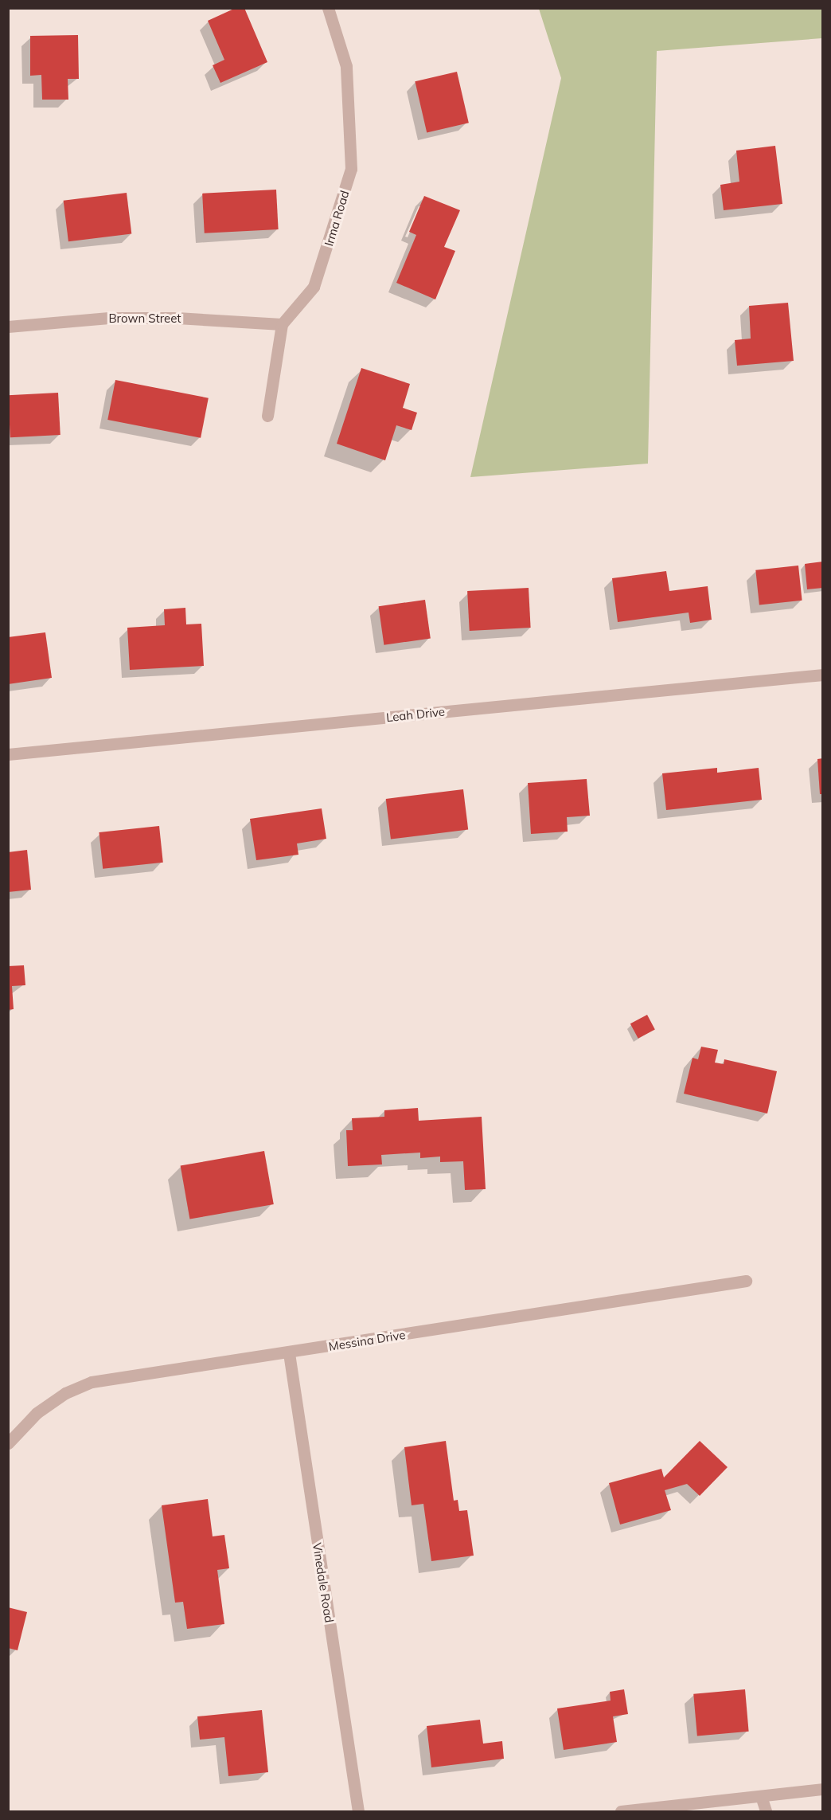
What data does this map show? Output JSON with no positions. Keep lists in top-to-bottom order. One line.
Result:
{"streets":{"street":["Irma Road","Brown Street","Leah Drive","Messina Drive","Vinedale Road"]},"crossings":[["Irma Road","Brown Street"],["Messina Drive","Vinedale Road"]]}
